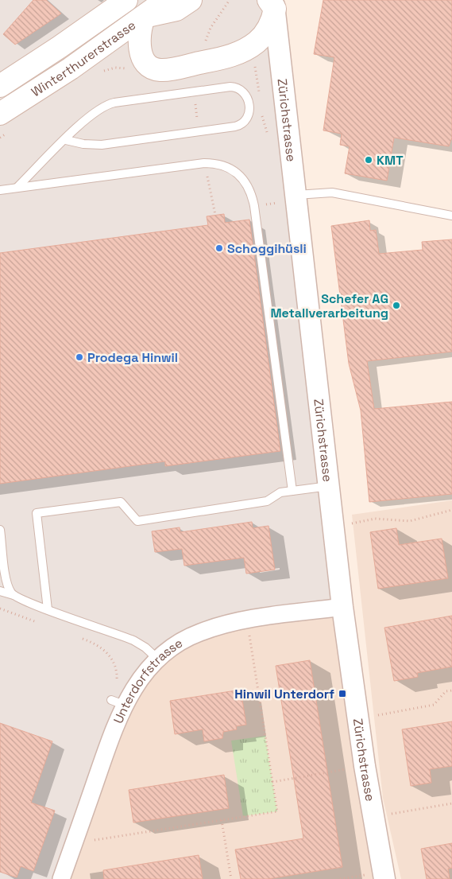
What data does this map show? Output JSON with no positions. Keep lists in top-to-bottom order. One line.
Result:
{"streets":{"main road":["Winterthurerstrasse"],"street":["Zürichstrasse","Unterdorfstrasse"]},"crossings":[["Zürichstrasse","Unterdorfstrasse"]],"places":{"other":["KMT","Schoggihüsli","Schefer AG Metallverarbeitung","Prodega Hinwil"],"transit":["Hinwil Unterdorf"]}}
